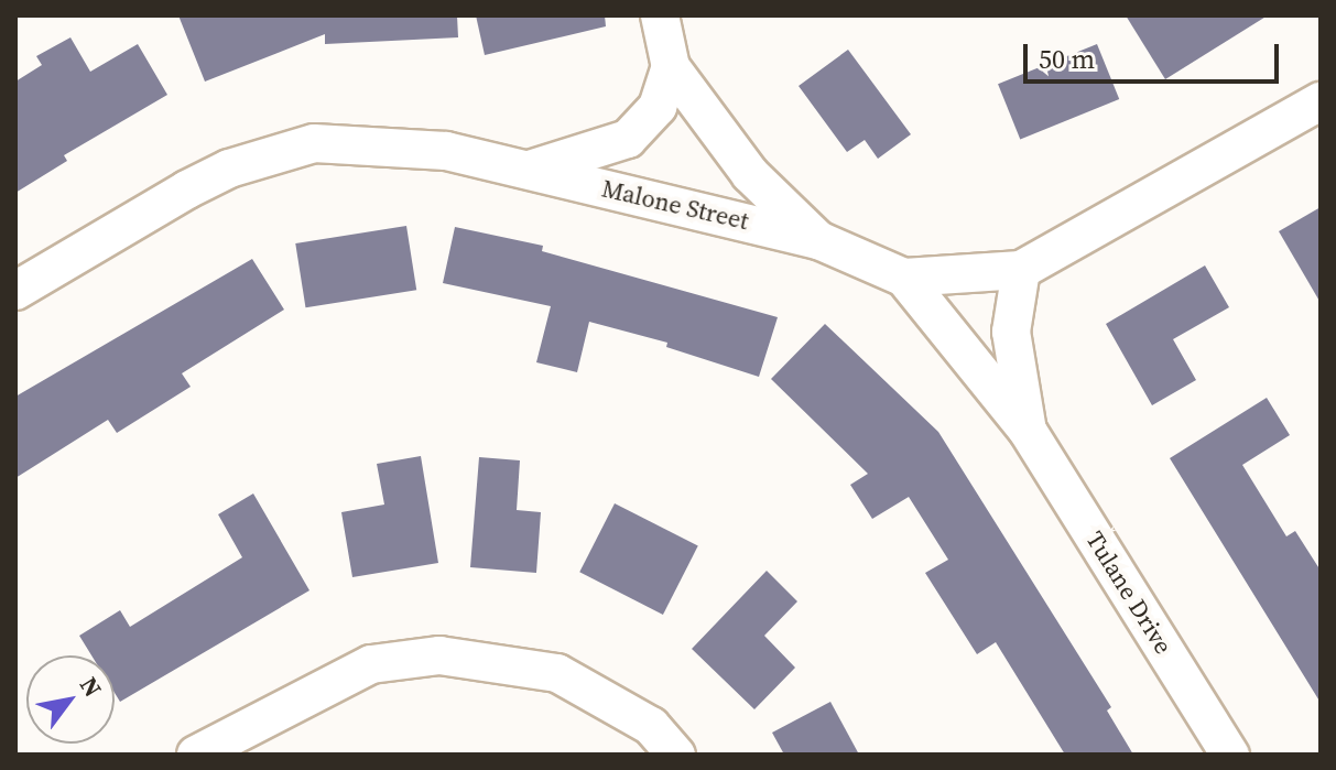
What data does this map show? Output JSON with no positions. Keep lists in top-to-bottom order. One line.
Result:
{"streets":{"street":["Malone Street","Tulane Drive"]},"crossings":[["Malone Street","Tulane Drive"]],"scale_bar":"50 m","north":"top right"}
